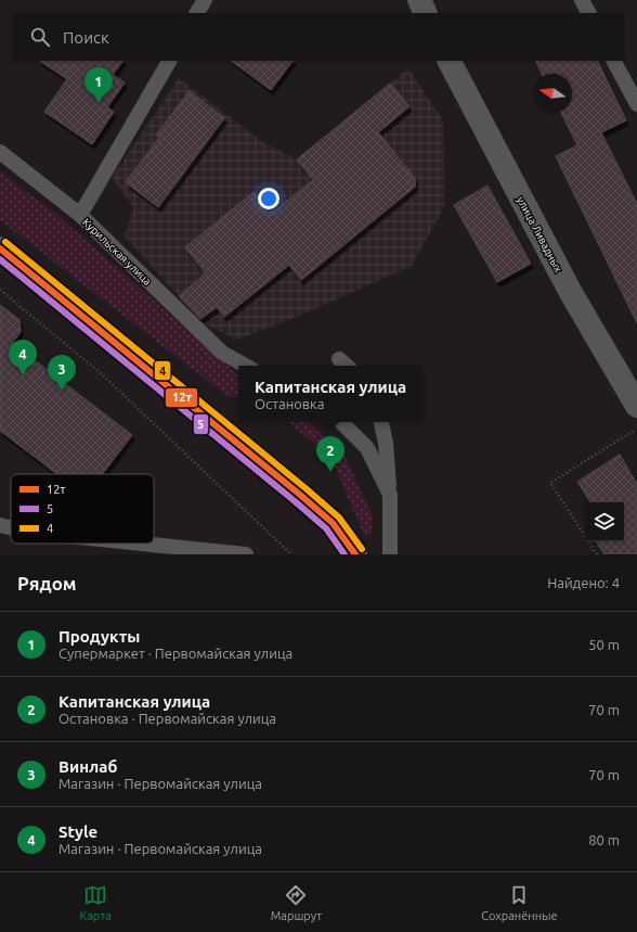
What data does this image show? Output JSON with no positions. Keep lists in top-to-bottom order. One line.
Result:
{"streets":{"street":["улица Ливадных"],"lane":["Курильская улица"]},"lines":["transit line 4","transit line 12т","transit line 5"],"legend":["12т","5","4"],"north":"left","page":{"search":"Поиск","pins":["1","4","3","2"],"popup":["Капитанская улица","Остановка"],"heading":["Рядом","Найдено: 4"],"list":[{"mark":"1","name":"Продукты","note":"Супермаркет · Первомайская улица","value":"50 m"},{"mark":"2","name":"Капитанская улица","note":"Остановка · Первомайская улица","value":"70 m"},{"mark":"3","name":"Винлаб","note":"Магазин · Первомайская улица","value":"70 m"},{"mark":"4","name":"Style","note":"Магазин · Первомайская улица","value":"80 m"}],"nav":["Карта","Маршрут","Сохранённые"]}}
